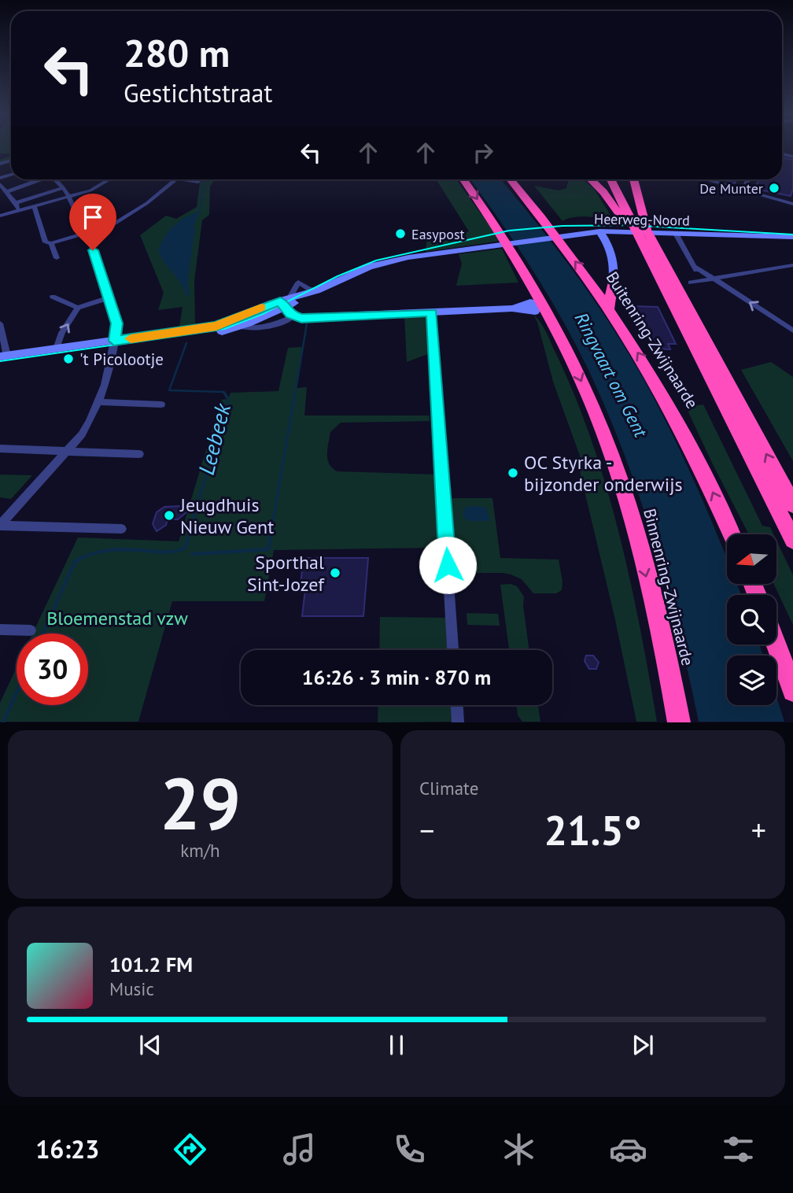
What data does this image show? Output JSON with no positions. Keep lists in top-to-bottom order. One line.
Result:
{"streets":{"highway":["Buitenring-Zwijnaarde","Binnenring-Zwijnaarde"],"street":["Heerweg-Noord"]},"water":["Ringvaart om Gent","Leebeek"],"parks":["Bloemenstad vzw"],"places":["De Munter","Easypost","'t Picolootje","OC Styrka - bijzonder onderwijs","Jeugdhuis Nieuw Gent","Sporthal Sint-Jozef"],"north":"left","page":{"turn":["280 m","Gestichtstraat"],"limit":"30","trip":"16:26 · 3 min · 870 m","tile":[["29","km/h"],"Climate"],"heat":["−","21.5°","+"],"song":["101.2 FM","Music"],"tabs":"16:23"}}
